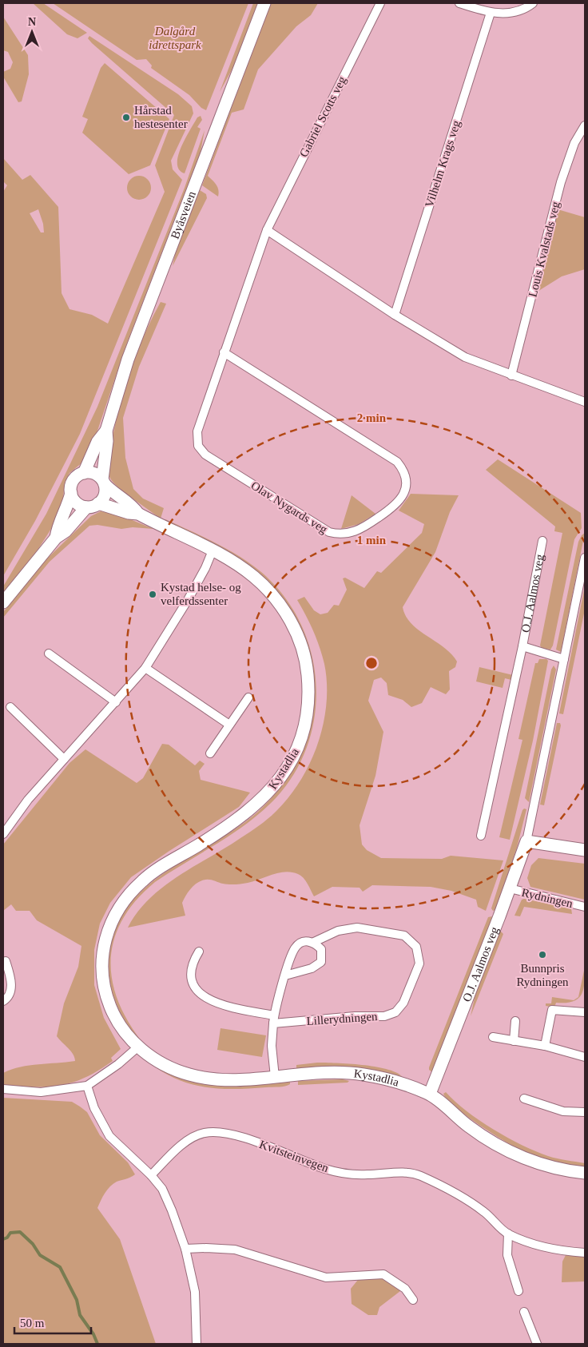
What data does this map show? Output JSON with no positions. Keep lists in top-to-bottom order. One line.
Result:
{"streets":{"street":["Gabriel Scotts veg","Vilhelm Krags veg","Byåsveien","Louis Kvalstads veg","Olav Nygards veg","O.J. Aalmos veg","Kystadlia","Rydningen","Lillerydningen","Kvitsteinvegen"]},"crossings":[["Gabriel Scotts veg","Olav Nygards veg"],["Byåsveien","Kystadlia"],["O.J. Aalmos veg","Kystadlia"],["O.J. Aalmos veg","Rydningen"],["Kystadlia","Lillerydningen"]],"parks":["Dalgård idrettspark"],"places":["Hårstad hestesenter","Kystad helse- og velferdssenter","Bunnpris Rydningen"],"scale_bar":"50 m","north":"top","rings":["2 min","1 min"]}
